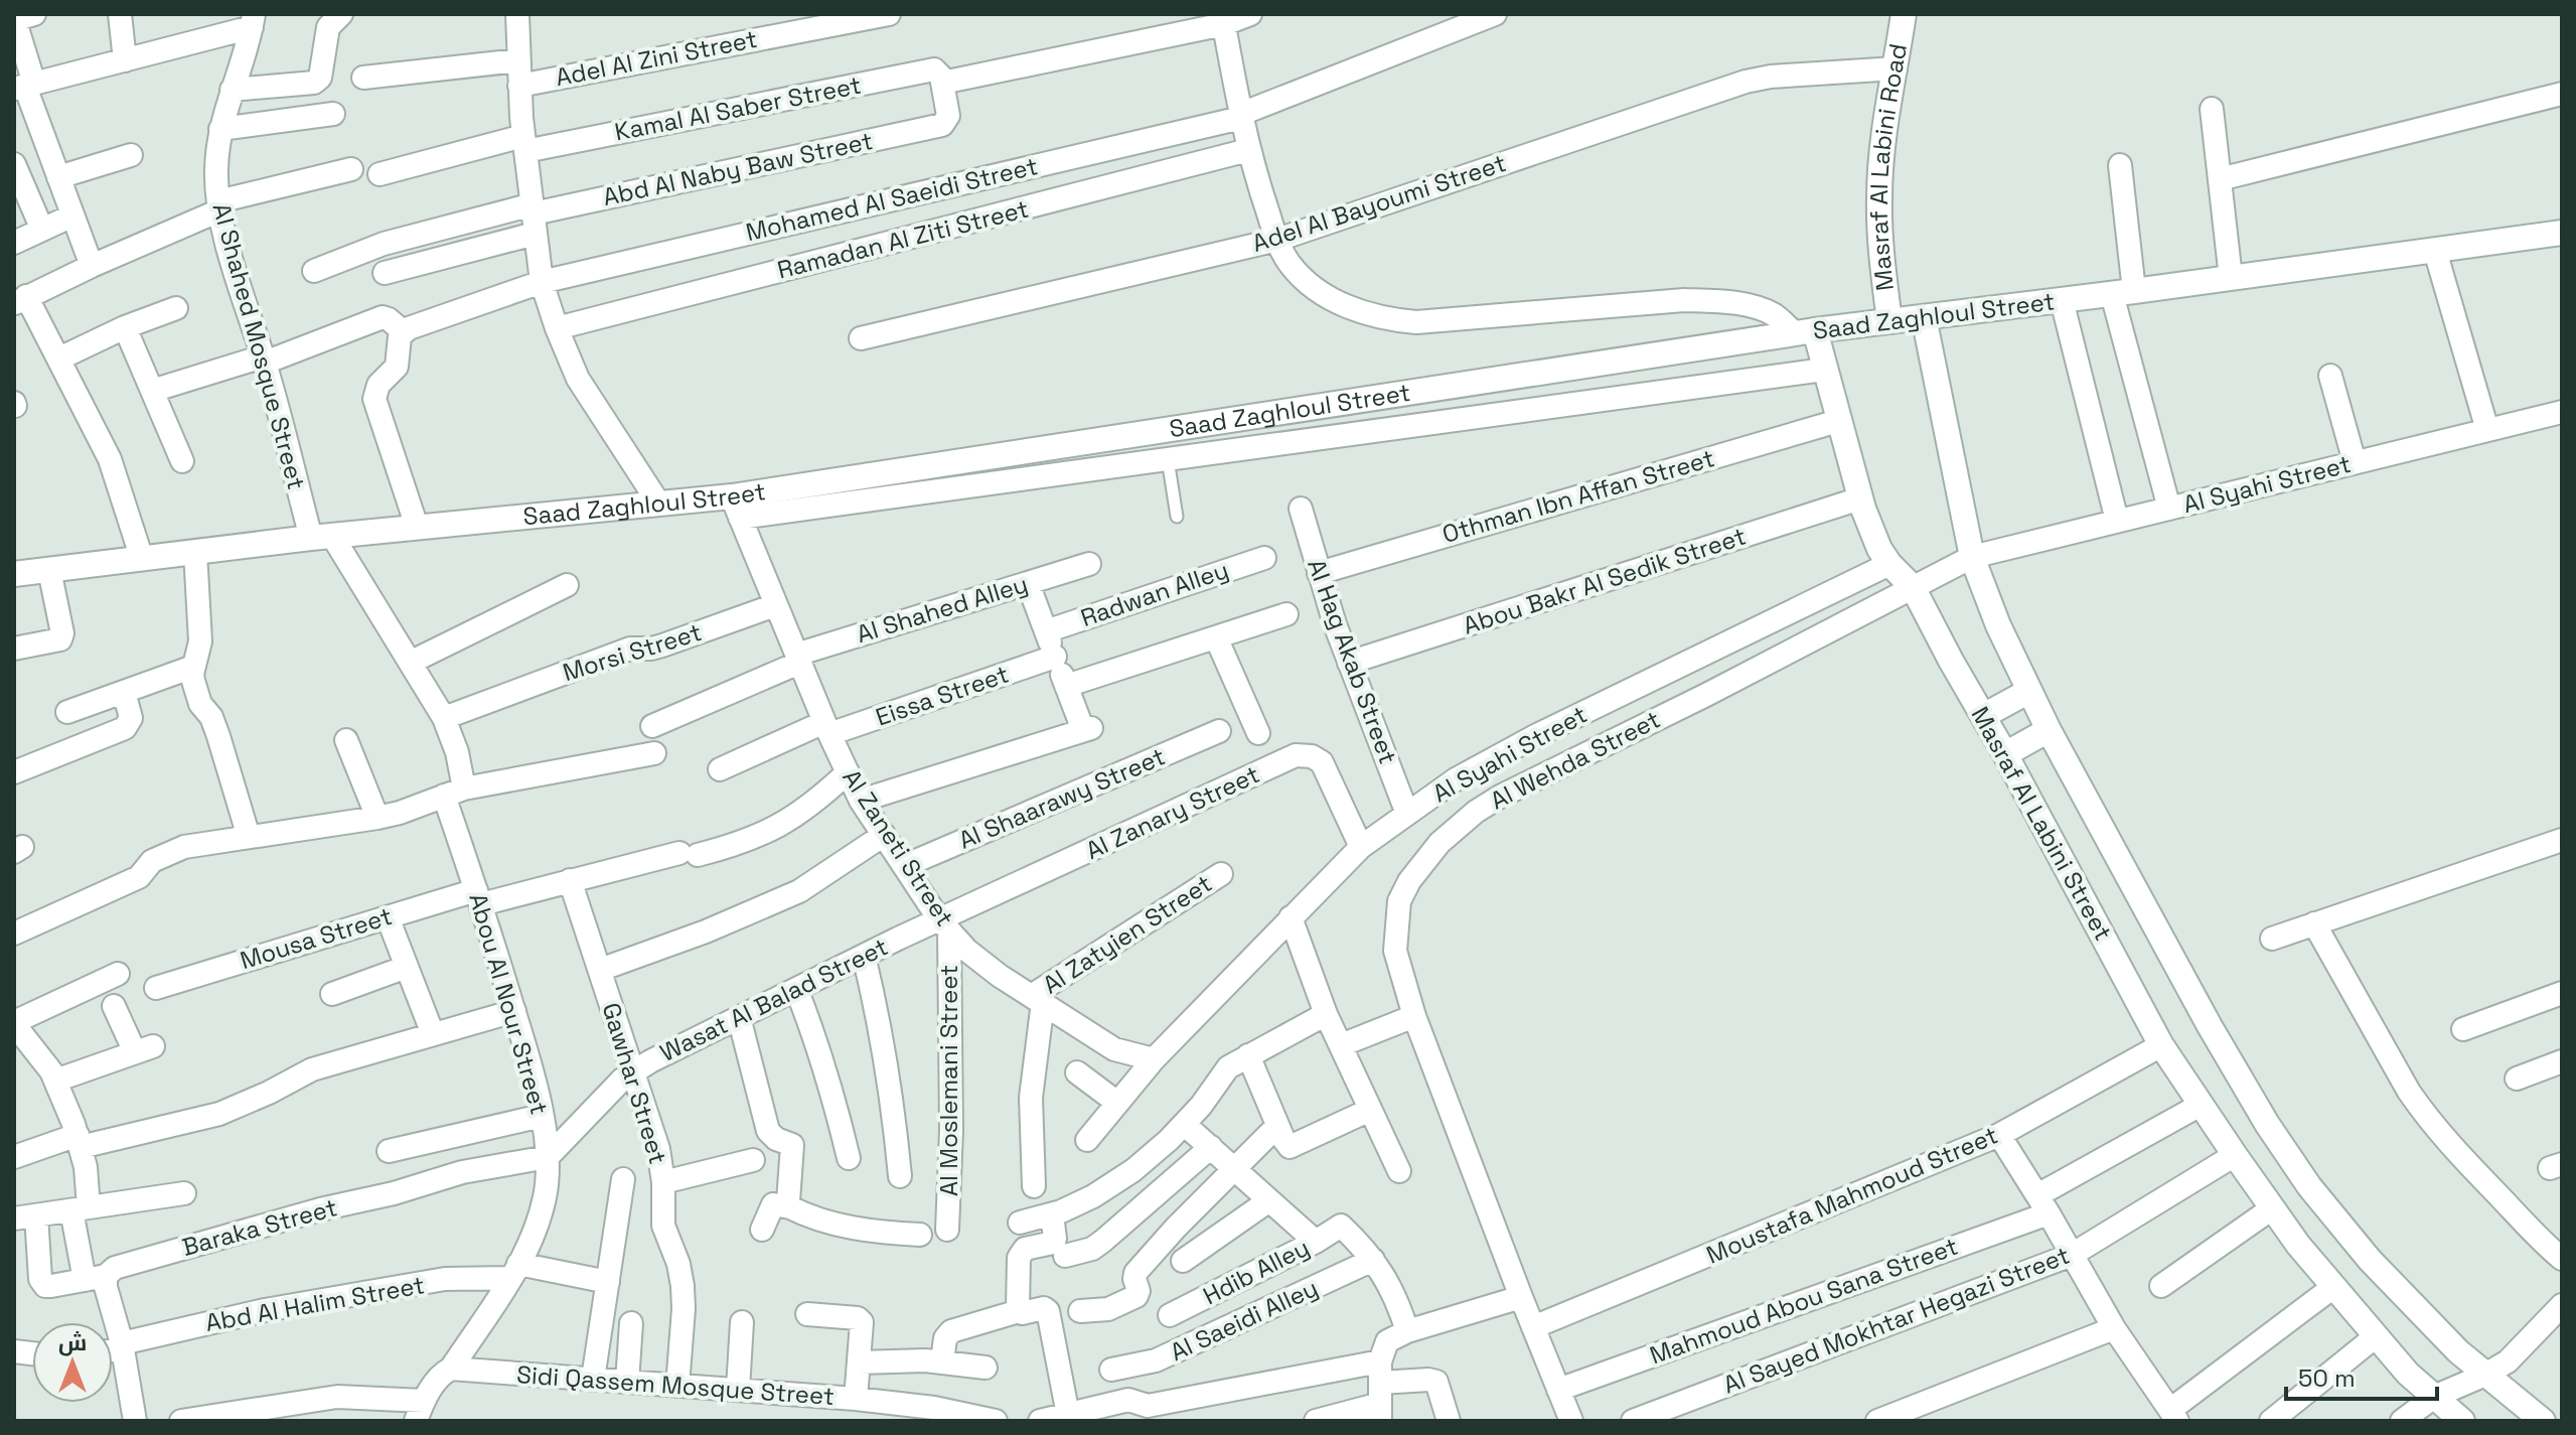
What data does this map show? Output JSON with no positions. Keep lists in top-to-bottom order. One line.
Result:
{"streets":{"main road":["Masraf Al Labini Road","Saad Zaghloul Street","Masraf Al Labini Street"],"street":["Adel Al Zini Street","Kamal Al Saber Street","Abd Al Naby Baw Street","Mohamed Al Saeidi Street","Adel Al Bayoumi Street","Ramadan Al Ziti Street","Al Shahed Mosque Street","Al Syahi Street","Othman Ibn Affan Street","Abou Bakr Al Sedik Street","Radwan Alley","Al Shahed Alley","Morsi Street","Al Hag Akab Street","Eissa Street","Al Wehda Street","Al Shaarawy Street","Al Zanary Street","Al Zaneti Street","Al Zatyien Street","Mousa Street","Wasat Al Balad Street","Abou Al Nour Street","Al Moslemani Street","Gawhar Street","Moustafa Mahmoud Street","Baraka Street","Hdib Alley","Mahmoud Abou Sana Street","Abd Al Halim Street","Al Saeidi Alley","Al Sayed Mokhtar Hegazi Street","Sidi Qassem Mosque Street"]},"crossings":[["Kamal Al Saber Street","Abd Al Naby Baw Street"],["Masraf Al Labini Road","Adel Al Bayoumi Street"],["Masraf Al Labini Road","Saad Zaghloul Street"],["Saad Zaghloul Street","Al Shahed Mosque Street"],["Saad Zaghloul Street","Masraf Al Labini Street"],["Saad Zaghloul Street","Al Zaneti Street"],["Saad Zaghloul Street","Abou Al Nour Street"],["Al Shahed Mosque Street","Abou Al Nour Street"],["Al Syahi Street","Al Hag Akab Street"],["Al Syahi Street","Al Wehda Street"],["Al Syahi Street","Al Zanary Street"],["Al Syahi Street","Masraf Al Labini Street"],["Al Syahi Street","Al Zaneti Street"],["Othman Ibn Affan Street","Al Hag Akab Street"],["Othman Ibn Affan Street","Masraf Al Labini Street"],["Abou Bakr Al Sedik Street","Al Hag Akab Street"],["Abou Bakr Al Sedik Street","Masraf Al Labini Street"],["Al Shahed Alley","Al Zaneti Street"],["Morsi Street","Al Zaneti Street"],["Morsi Street","Abou Al Nour Street"],["Eissa Street","Al Zaneti Street"],["Al Wehda Street","Masraf Al Labini Street"],["Al Wehda Street","Moustafa Mahmoud Street"],["Al Wehda Street","Mahmoud Abou Sana Street"],["Al Shaarawy Street","Al Zaneti Street"],["Al Zanary Street","Al Zaneti Street"],["Al Zanary Street","Wasat Al Balad Street"],["Al Zanary Street","Al Moslemani Street"],["Masraf Al Labini Street","Moustafa Mahmoud Street"],["Masraf Al Labini Street","Mahmoud Abou Sana Street"],["Masraf Al Labini Street","Al Sayed Mokhtar Hegazi Street"],["Al Zaneti Street","Al Zatyien Street"],["Al Zaneti Street","Mousa Street"],["Al Zaneti Street","Wasat Al Balad Street"],["Al Zaneti Street","Al Moslemani Street"],["Mousa Street","Abou Al Nour Street"],["Mousa Street","Gawhar Street"],["Wasat Al Balad Street","Abou Al Nour Street"],["Wasat Al Balad Street","Al Moslemani Street"],["Wasat Al Balad Street","Gawhar Street"],["Wasat Al Balad Street","Baraka Street"],["Abou Al Nour Street","Baraka Street"],["Abou Al Nour Street","Abd Al Halim Street"],["Abou Al Nour Street","Sidi Qassem Mosque Street"],["Gawhar Street","Sidi Qassem Mosque Street"],["Hdib Alley","Al Saeidi Alley"]],"scale_bar":"50 m","north":"top"}
